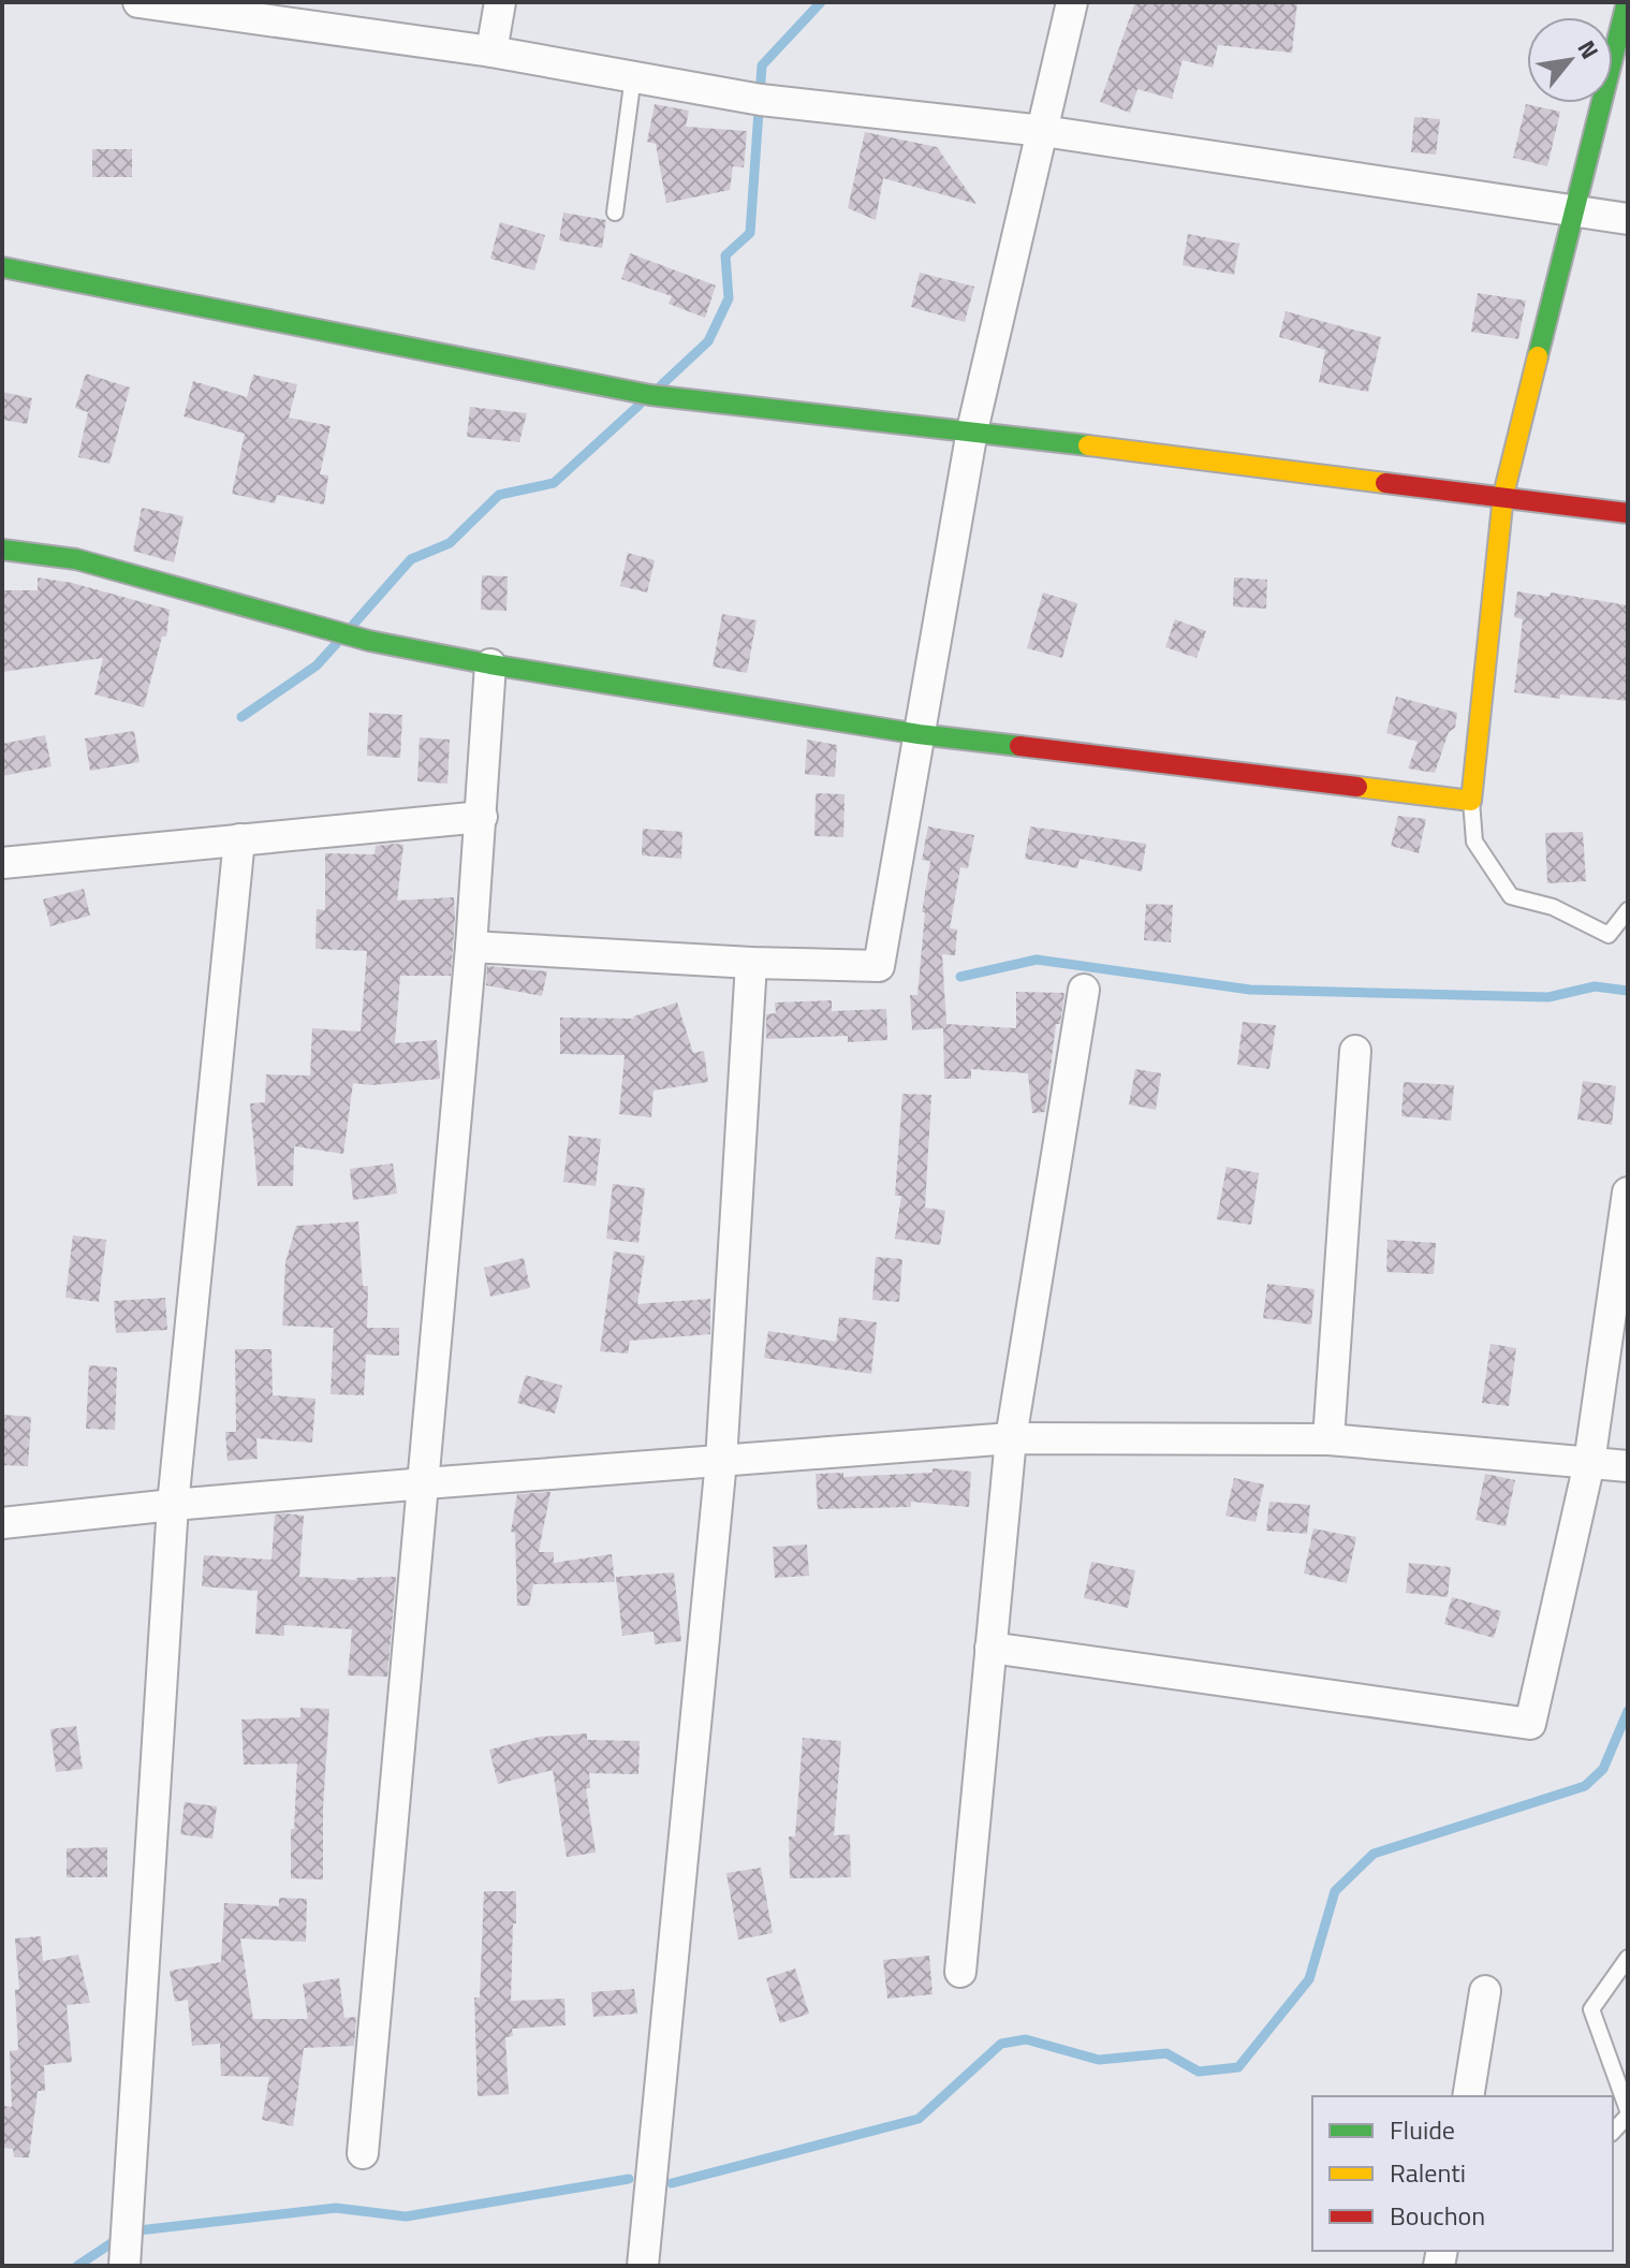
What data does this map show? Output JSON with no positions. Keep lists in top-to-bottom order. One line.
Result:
{"legend":["Fluide","Ralenti","Bouchon"],"north":"top right"}
